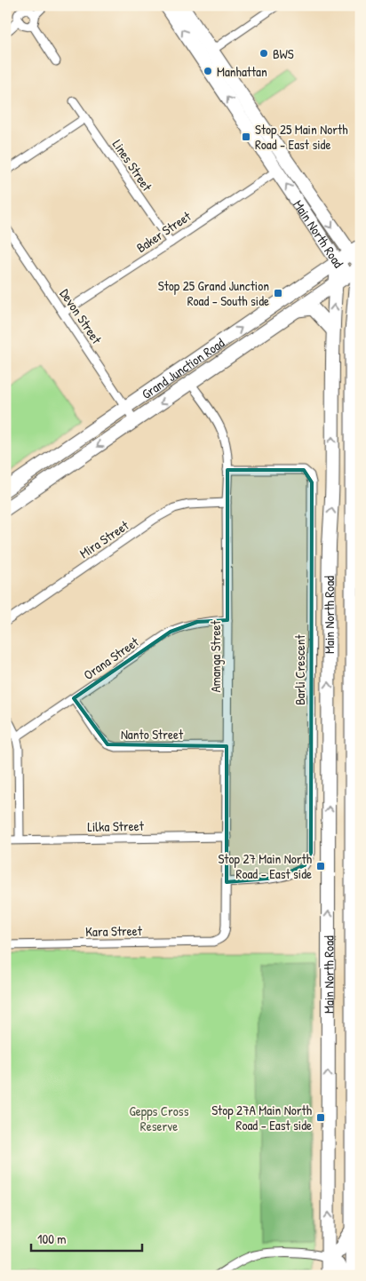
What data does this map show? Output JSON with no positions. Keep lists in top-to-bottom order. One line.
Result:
{"streets":{"highway":["Main North Road","Grand Junction Road"],"street":["Lines Street","Baker Street","Devon Street","Mira Street","Amanga Street","Orana Street","Barli Crescent","Nanto Street","Lilka Street","Kara Street"]},"crossings":[["Lines Street","Baker Street"],["Baker Street","Main North Road"],["Baker Street","Devon Street"],["Main North Road","Grand Junction Road"],["Devon Street","Grand Junction Road"],["Grand Junction Road","Amanga Street"],["Mira Street","Amanga Street"],["Amanga Street","Orana Street"],["Amanga Street","Barli Crescent"],["Amanga Street","Nanto Street"],["Amanga Street","Lilka Street"],["Amanga Street","Kara Street"],["Orana Street","Nanto Street"]],"parks":["Gepps Cross Reserve"],"places":{"other":["BWS","Manhattan"],"transit":["Stop 25 Main North Road - East side","Stop 25 Grand Junction Road - South side","Stop 27 Main North Road - East side","Stop 27A Main North Road - East side"]},"scale_bar":"100 m"}
